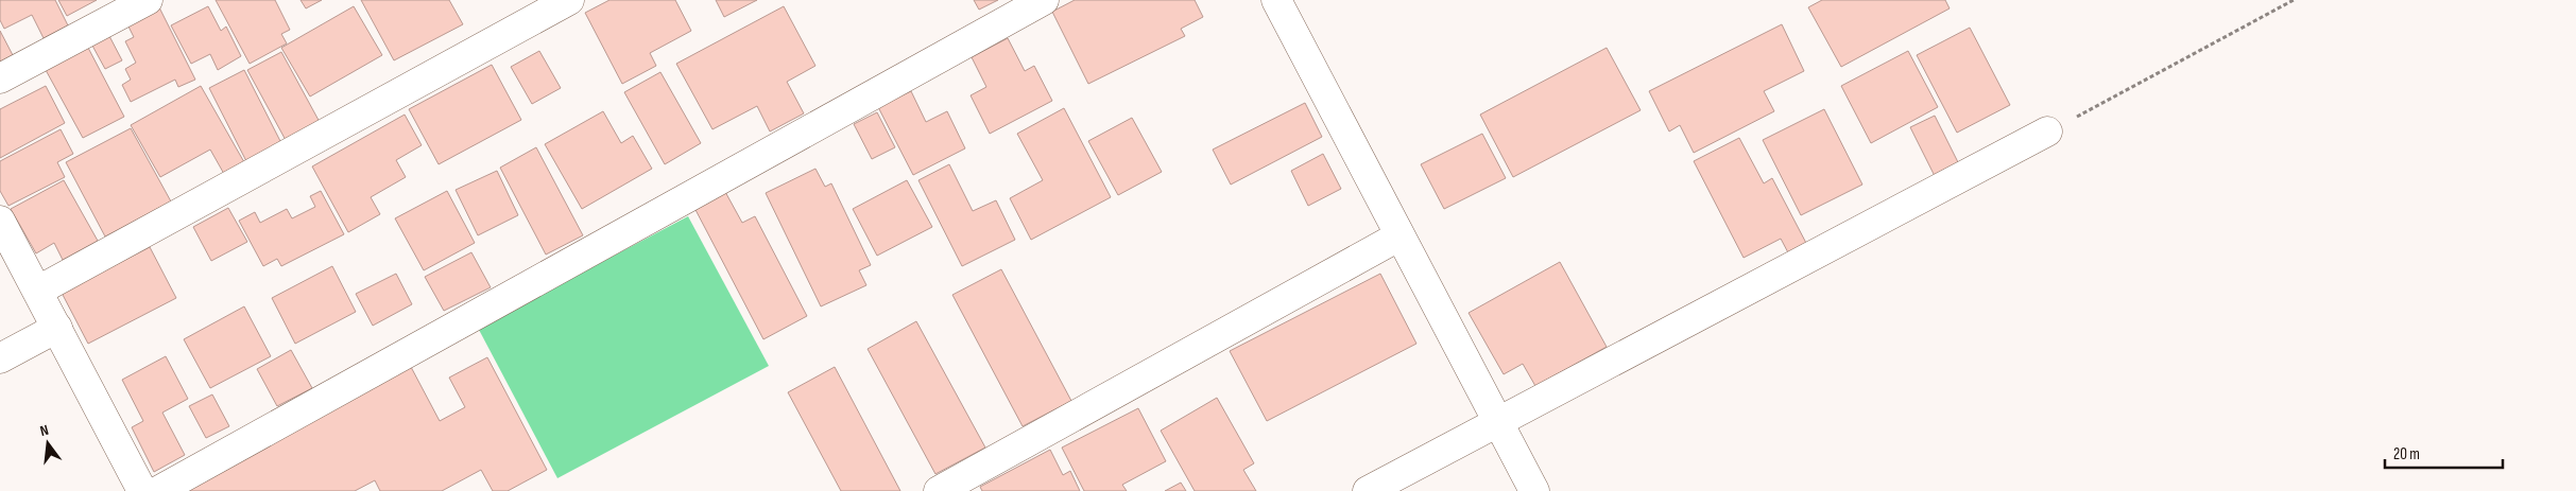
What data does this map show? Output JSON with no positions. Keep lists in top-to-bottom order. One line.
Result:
{"scale_bar":"20 m","north":"top"}
